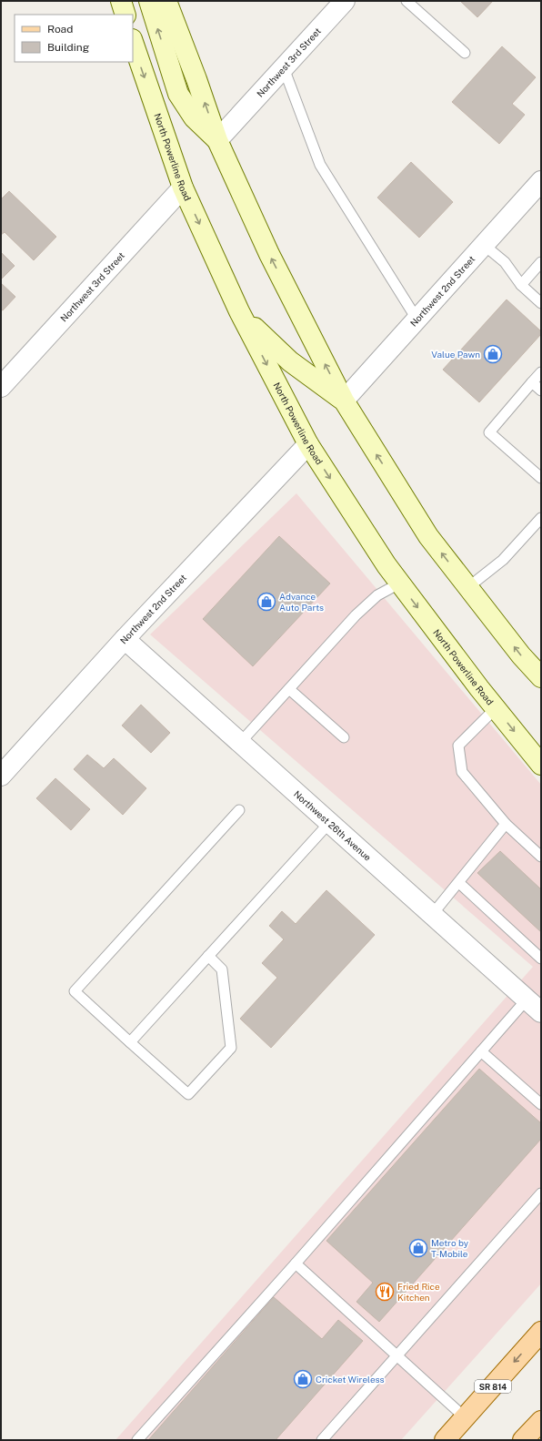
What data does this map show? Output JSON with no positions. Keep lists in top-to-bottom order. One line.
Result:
{"streets":{"main road":["North Powerline Road","SR 814"],"street":["Northwest 3rd Street","Northwest 2nd Street","Northwest 26th Avenue"]},"crossings":[["Northwest 3rd Street","North Powerline Road"],["North Powerline Road","Northwest 2nd Street"],["Northwest 2nd Street","Northwest 26th Avenue"]],"places":{"shop":["Value Pawn","Advance Auto Parts","Metro by T-Mobile","Cricket Wireless"],"restaurant":["Fried Rice Kitchen"]},"legend":["Road","Building"]}
